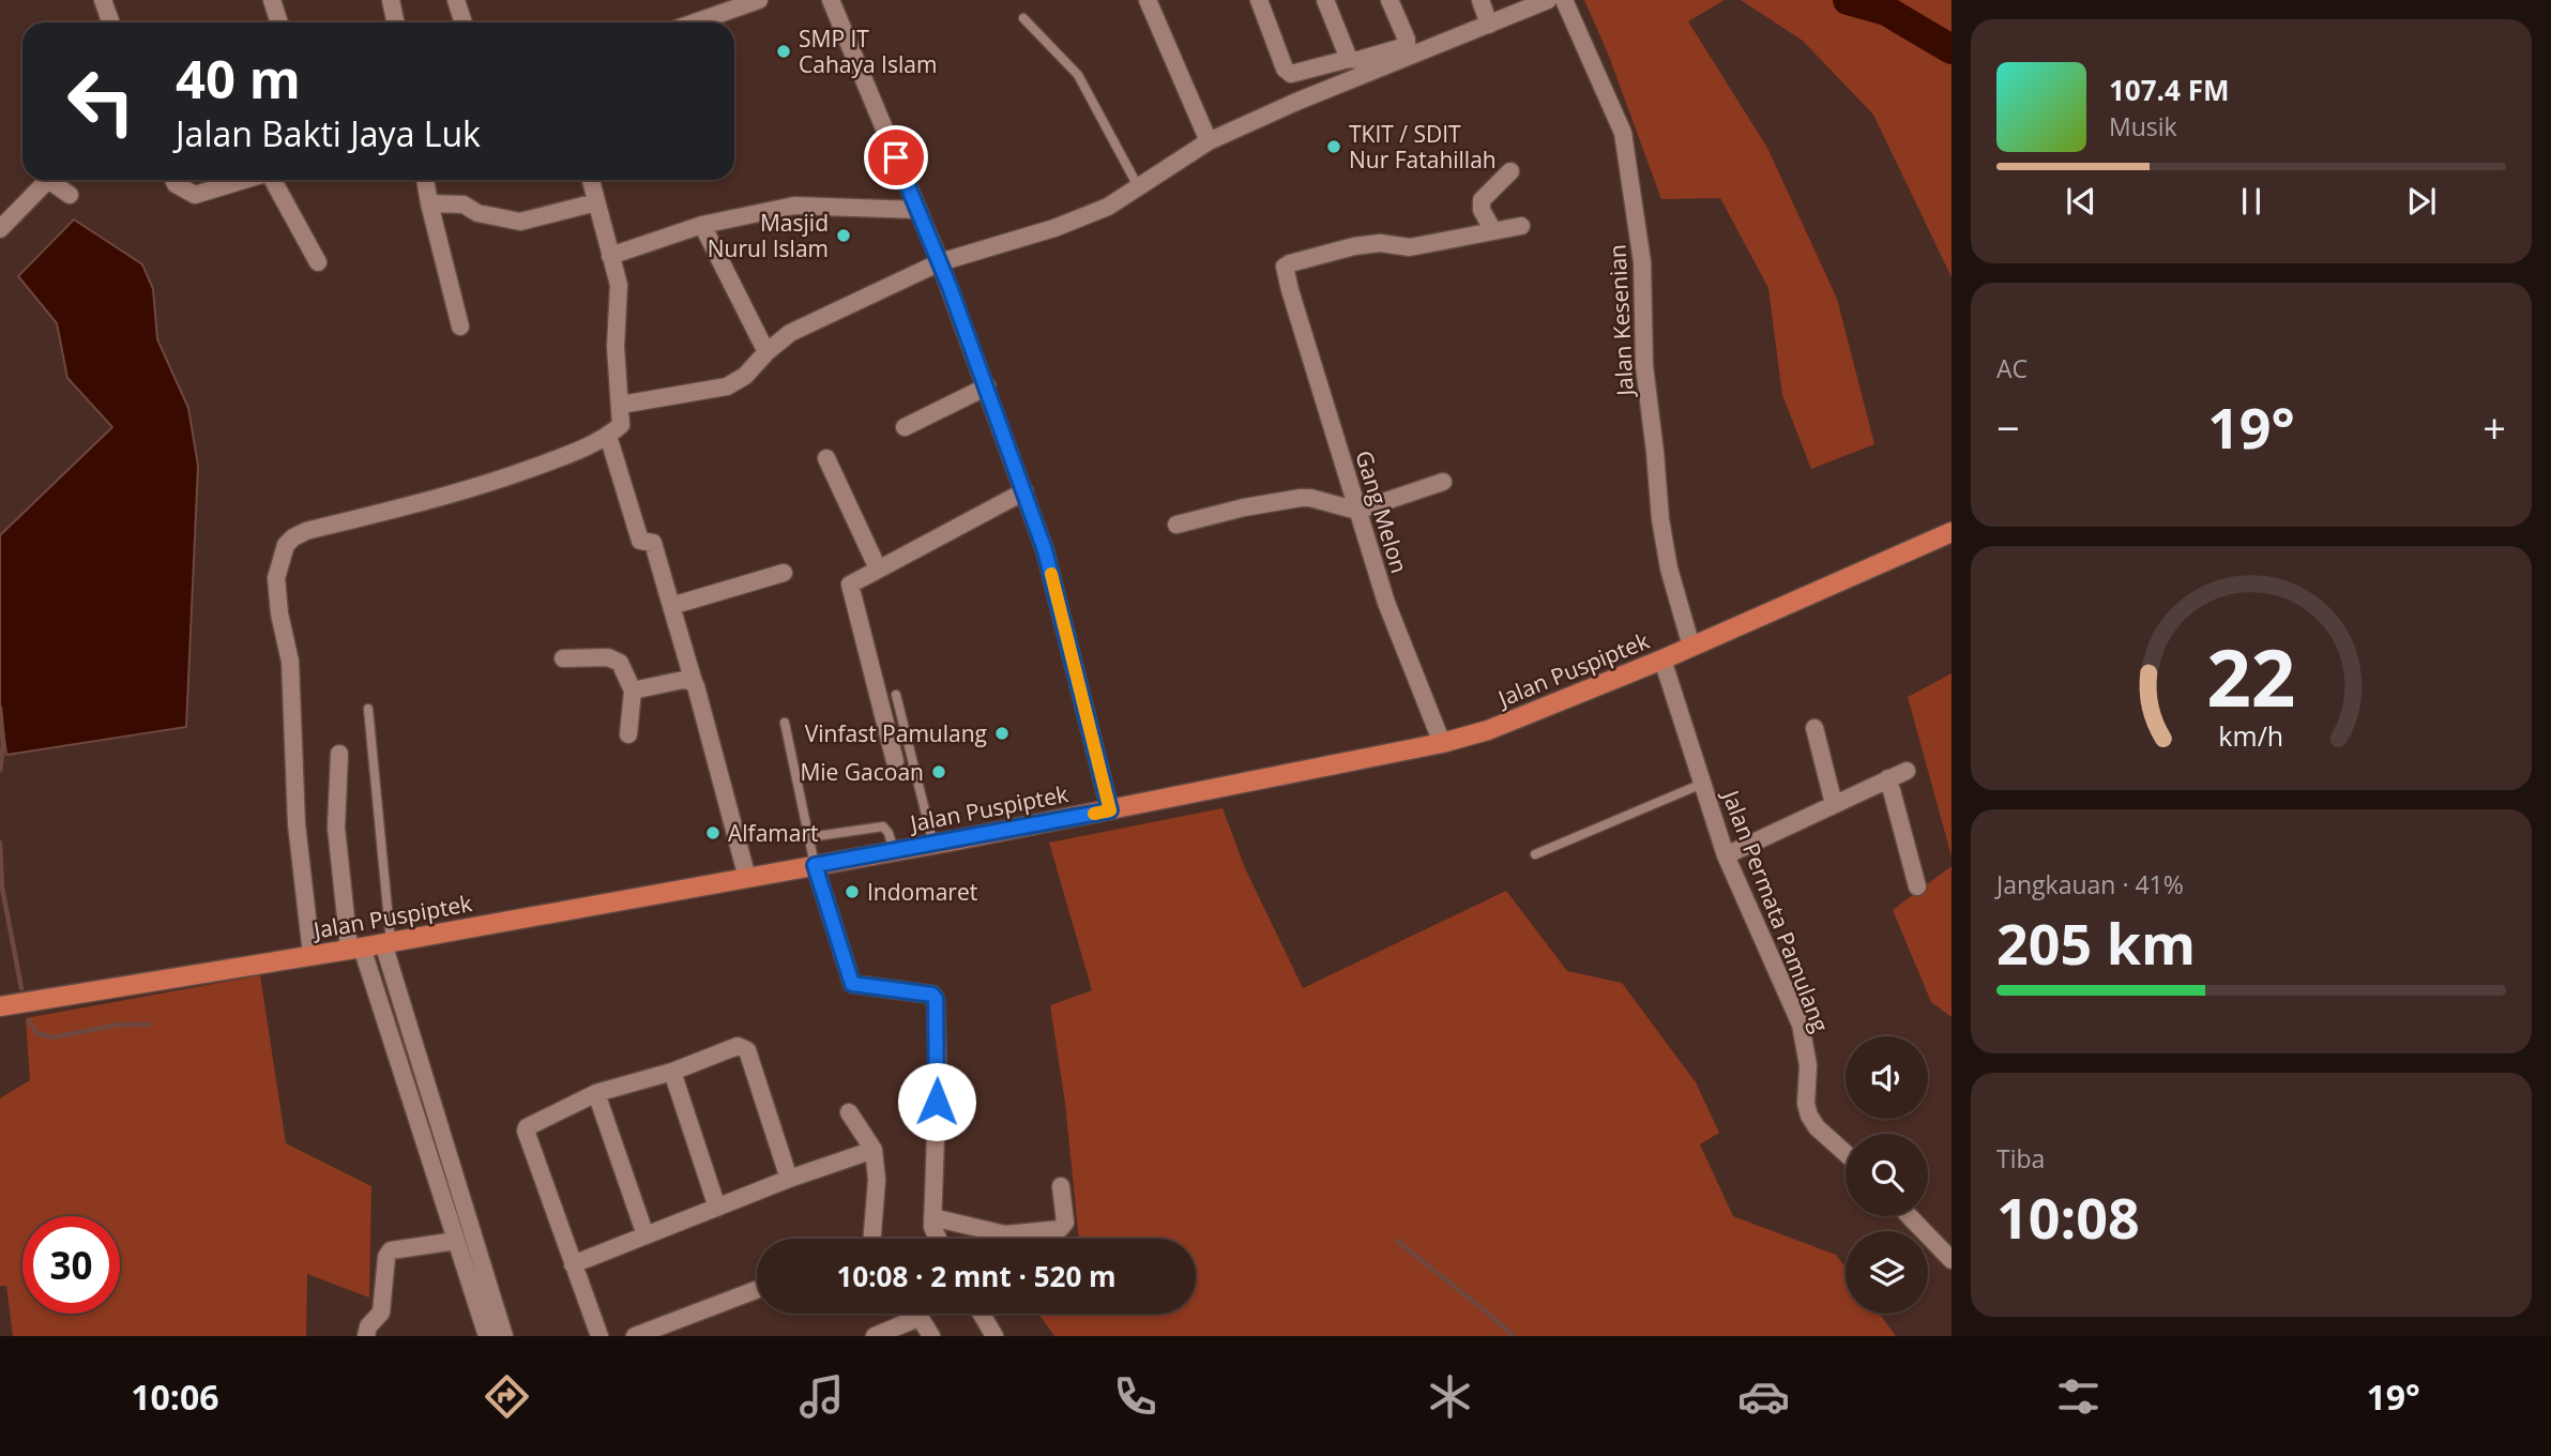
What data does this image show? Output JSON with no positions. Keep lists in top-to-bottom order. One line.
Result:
{"streets":{"main road":["Jalan Puspiptek"],"street":["Jalan Kesenian","Gang Melon","Jalan Permata Pamulang"]},"crossings":[["Jalan Kesenian","Jalan Puspiptek"],["Gang Melon","Jalan Puspiptek"],["Jalan Puspiptek","Jalan Permata Pamulang"]],"places":["SMP IT Cahaya Islam","TKIT / SDIT Nur Fatahillah","Masjid Nurul Islam","Vinfast Pamulang","Mie Gacoan","Alfamart","Indomaret"],"page":{"turn":["40 m","Jalan Bakti Jaya Luk"],"song":["107.4 FM","Musik"],"tile":["AC",["Jangkauan · 41%","205 km"],["Tiba","10:08"]],"heat":["−","19°","+"],"limit":"30","trip":"10:08 · 2 mnt · 520 m","tabs":["10:06","19°"],"gauge":["22","km/h"]}}
